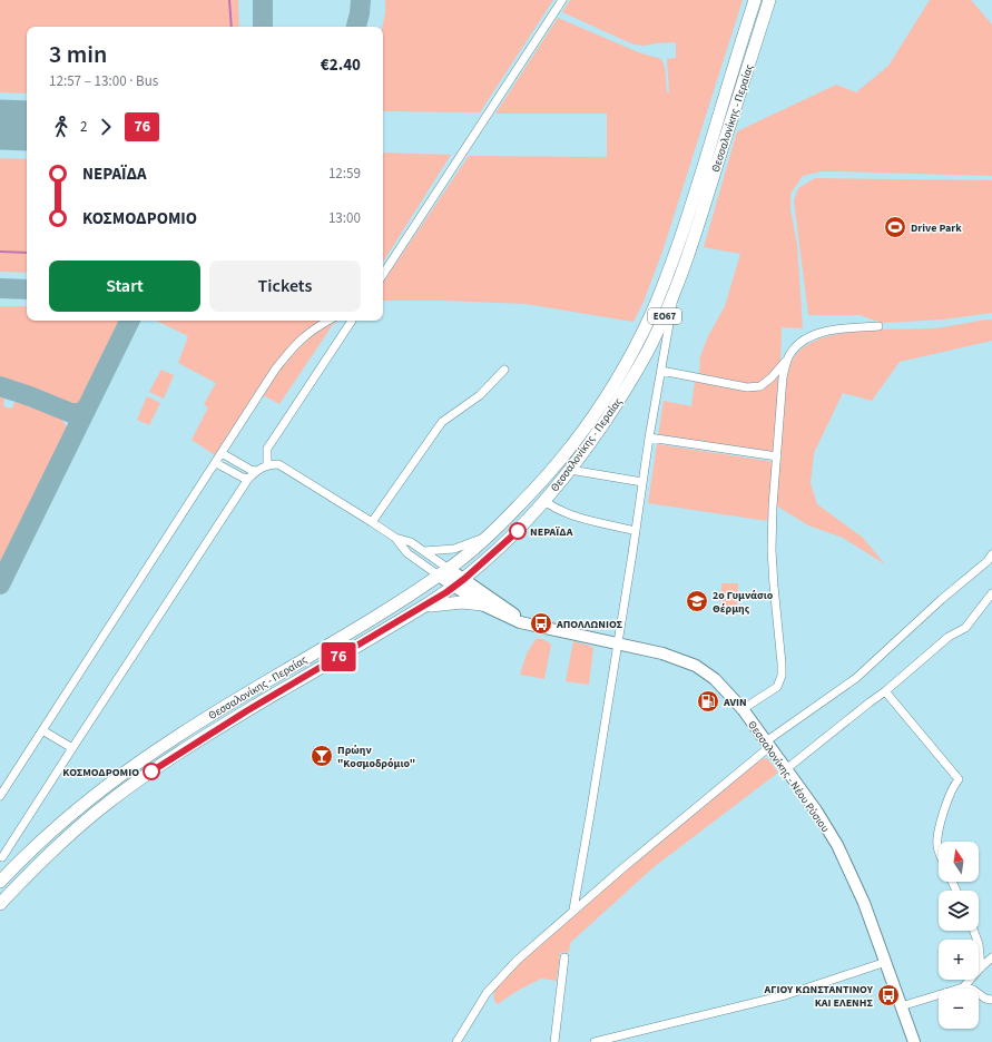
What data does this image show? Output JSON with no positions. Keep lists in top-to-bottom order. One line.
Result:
{"streets":{"main road":["Θεσσαλονίκης - Περαίας","ΕΟ67","Θεσσαλονίκης - Νέου Ρύσιου"]},"crossings":[["Θεσσαλονίκης - Περαίας","Θεσσαλονίκης - Νέου Ρύσιου"]],"places":{"sports":["Drive Park"],"other":["ΝΕΡΑΪΔΑ","ΚΟΣΜΟΔΡΟΜΙΟ"],"school or university":["2ο Γυμνάσιο Θέρμης"],"bus stop":["ΑΠΟΛΛΩΝΙΟΣ","ΑΓΙΟΥ ΚΩΝΣΤΑΝΤΙΝΟΥ ΚΑΙ ΕΛΕΝΗΣ"],"fuel station":["AVIN"],"bar":["Πρώην \"Κοσμοδρόμιο\""]},"lines":["bus line 76"],"north":"top","page":{"on_map":"76","heading":["3 min","12:57 – 13:00 · Bus","€2.40"],"legs":["2","76"],"list":[{"name":"ΝΕΡΑΪΔΑ","value":"12:59"},{"name":"ΚΟΣΜΟΔΡΟΜΙΟ","value":"13:00"}],"buttons":["Start","Tickets"],"map_buttons":["+","−"]}}
